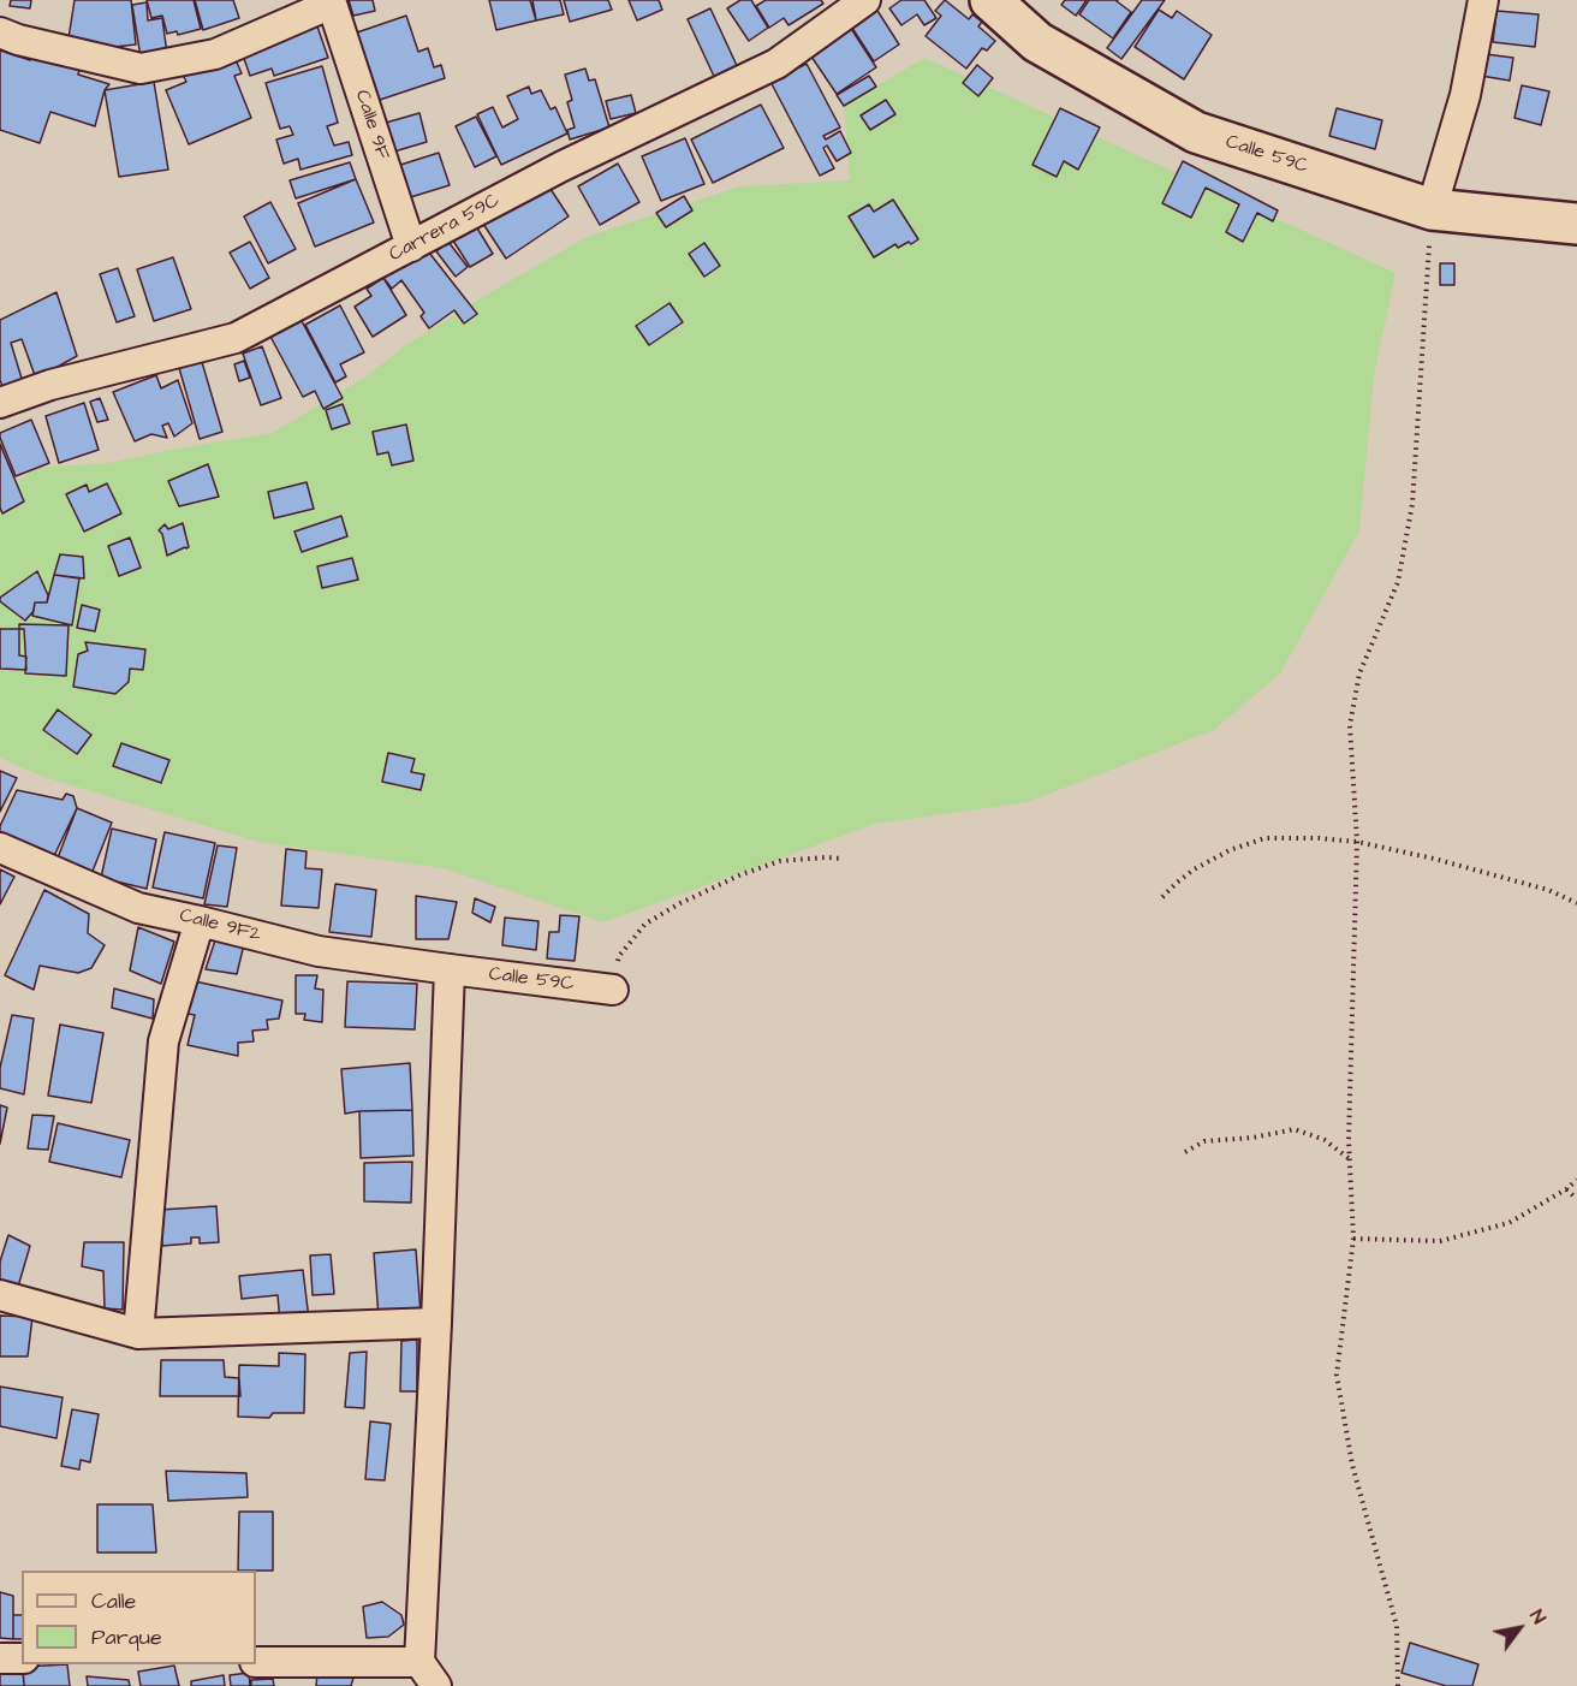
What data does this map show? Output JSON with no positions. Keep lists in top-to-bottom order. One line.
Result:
{"streets":{"street":["Calle 9F","Calle 59C","Carrera 59C","Calle 9F2"]},"crossings":[["Calle 9F","Carrera 59C"],["Calle 59C","Calle 9F2"]],"legend":["Calle","Parque"],"north":"top right"}
